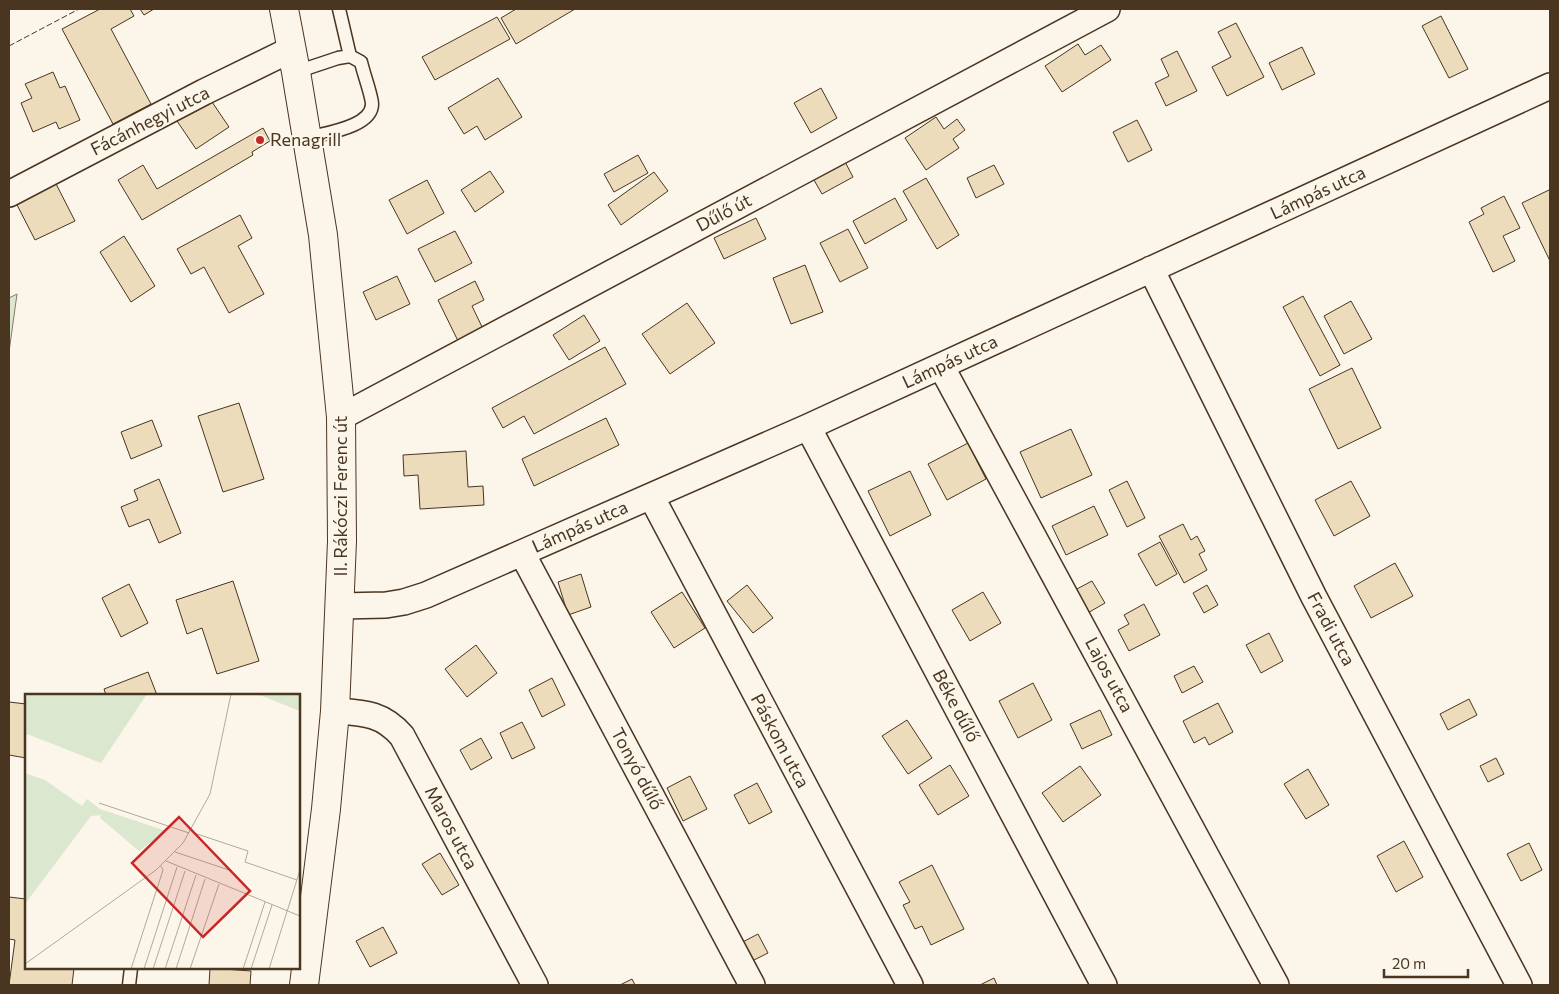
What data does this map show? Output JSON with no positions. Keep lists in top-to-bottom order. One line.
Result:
{"streets":{"main road":["II. Rákóczi Ferenc út"],"street":["Fácánhegyi utca","Lámpás utca","Dűlő út","Fradi utca","Lajos utca","Béke dűlő","Páskom utca","Tonyó dűlő","Maros utca"]},"crossings":[["Fácánhegyi utca","II. Rákóczi Ferenc út"],["Lámpás utca","II. Rákóczi Ferenc út"],["Lámpás utca","Fradi utca"],["Lámpás utca","Lajos utca"],["Lámpás utca","Béke dűlő"],["Lámpás utca","Páskom utca"],["Lámpás utca","Tonyó dűlő"],["Dűlő út","II. Rákóczi Ferenc út"],["II. Rákóczi Ferenc út","Maros utca"]],"places":["Renagrill"],"scale_bar":"20 m"}
